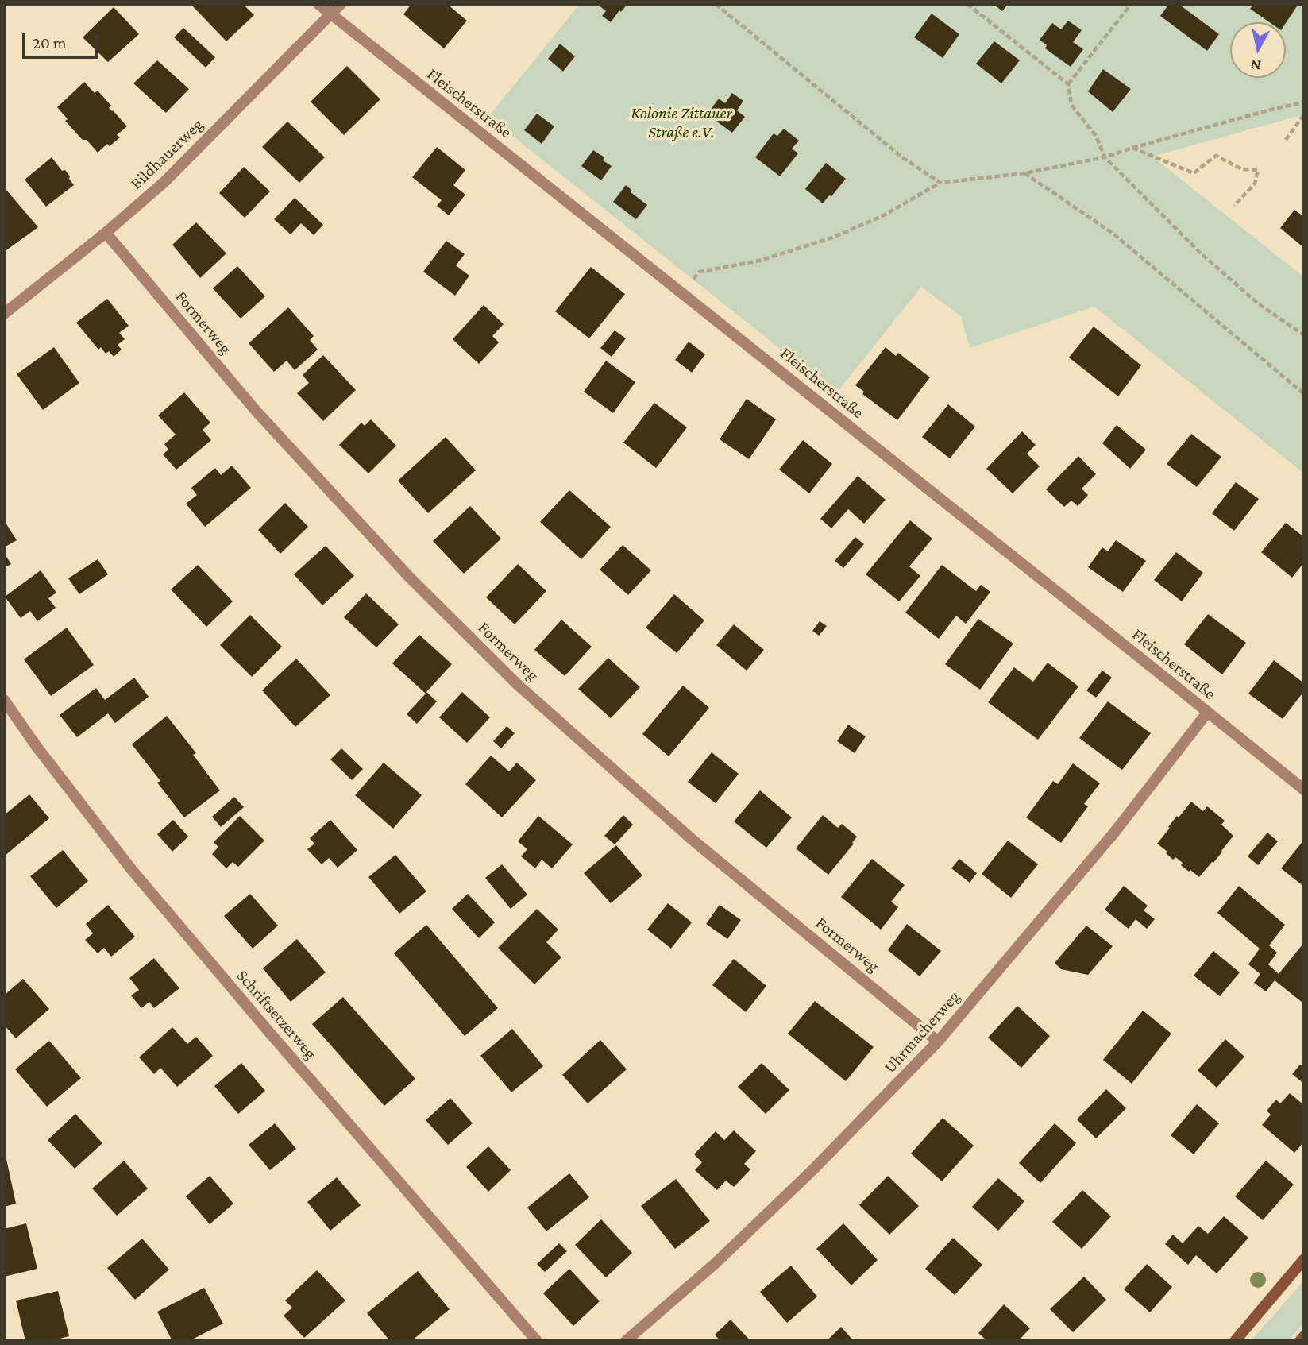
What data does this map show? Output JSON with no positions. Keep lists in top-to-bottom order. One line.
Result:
{"streets":{"street":["Fleischerstraße","Bildhauerweg","Formerweg","Schriftsetzerweg","Uhrmacherweg"]},"crossings":[["Fleischerstraße","Bildhauerweg"],["Fleischerstraße","Uhrmacherweg"],["Bildhauerweg","Formerweg"],["Formerweg","Uhrmacherweg"]],"parks":["Kolonie Zittauer Straße e.V."],"scale_bar":"20 m","north":"bottom"}
